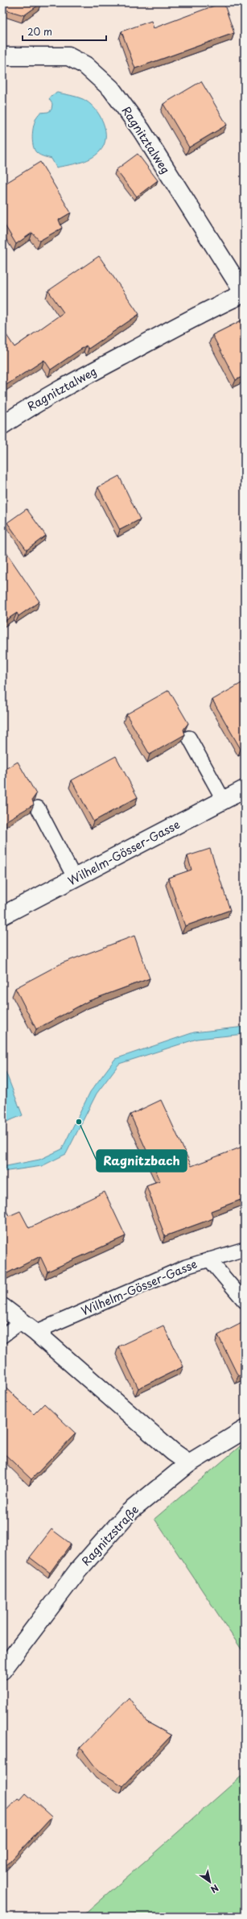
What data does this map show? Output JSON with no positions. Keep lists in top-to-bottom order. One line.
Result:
{"streets":{"street":["Ragnitztalweg","Wilhelm-Gösser-Gasse","Ragnitzstraße"]},"places":["Ragnitzbach"],"scale_bar":"20 m","north":"bottom right"}
